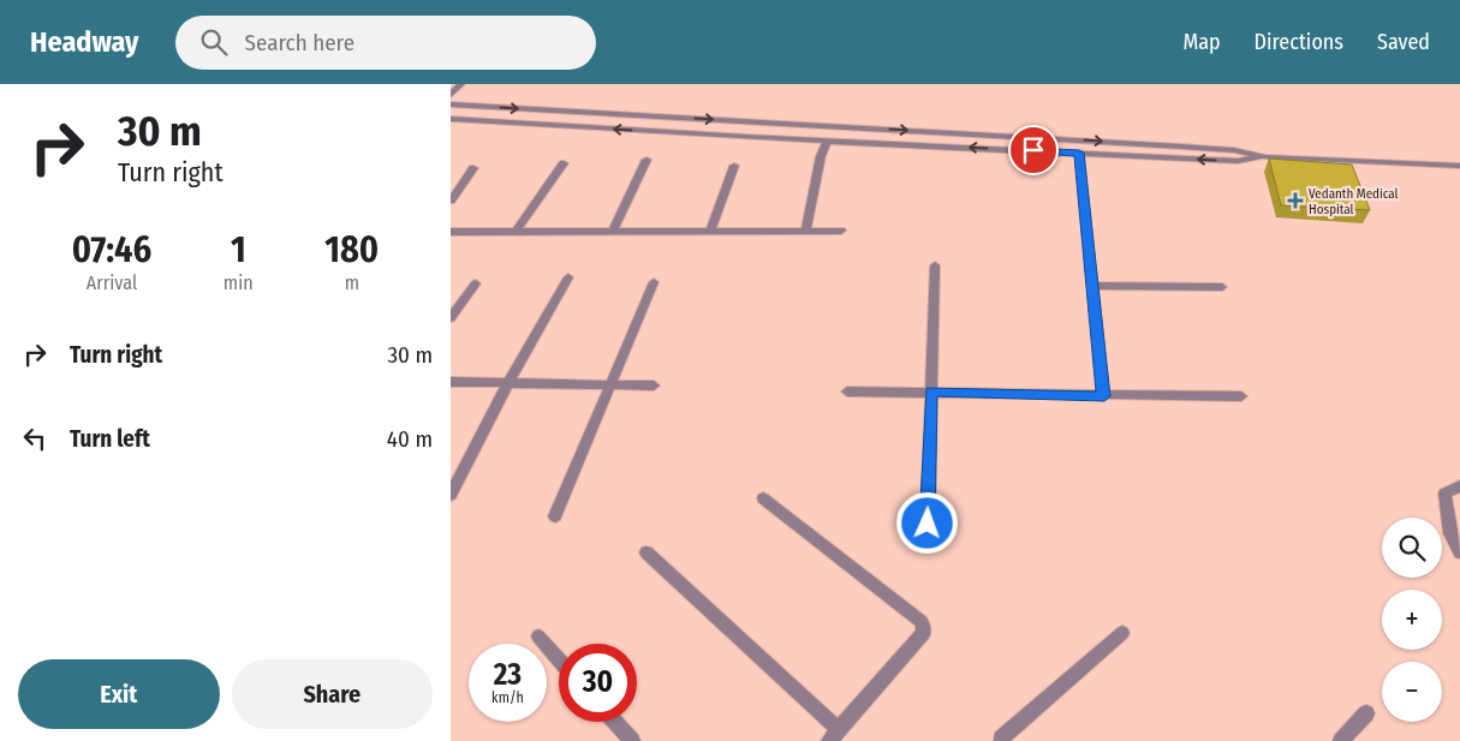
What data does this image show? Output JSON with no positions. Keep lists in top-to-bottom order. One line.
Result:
{"places":{"health":["Vedanth Medical Hospital"]},"page":{"header":"Headway","search":"Search here","nav":["Map","Directions","Saved"],"turn":["30 m","Turn right"],"eta":["07:46","Arrival","1","min","180","m"],"list":[{"name":"Turn right","value":"30 m"},{"name":"Turn left","value":"40 m"}],"map_buttons":["+","−"],"speed":"23 km/h","limit":"30","buttons":["Exit","Share"]}}
